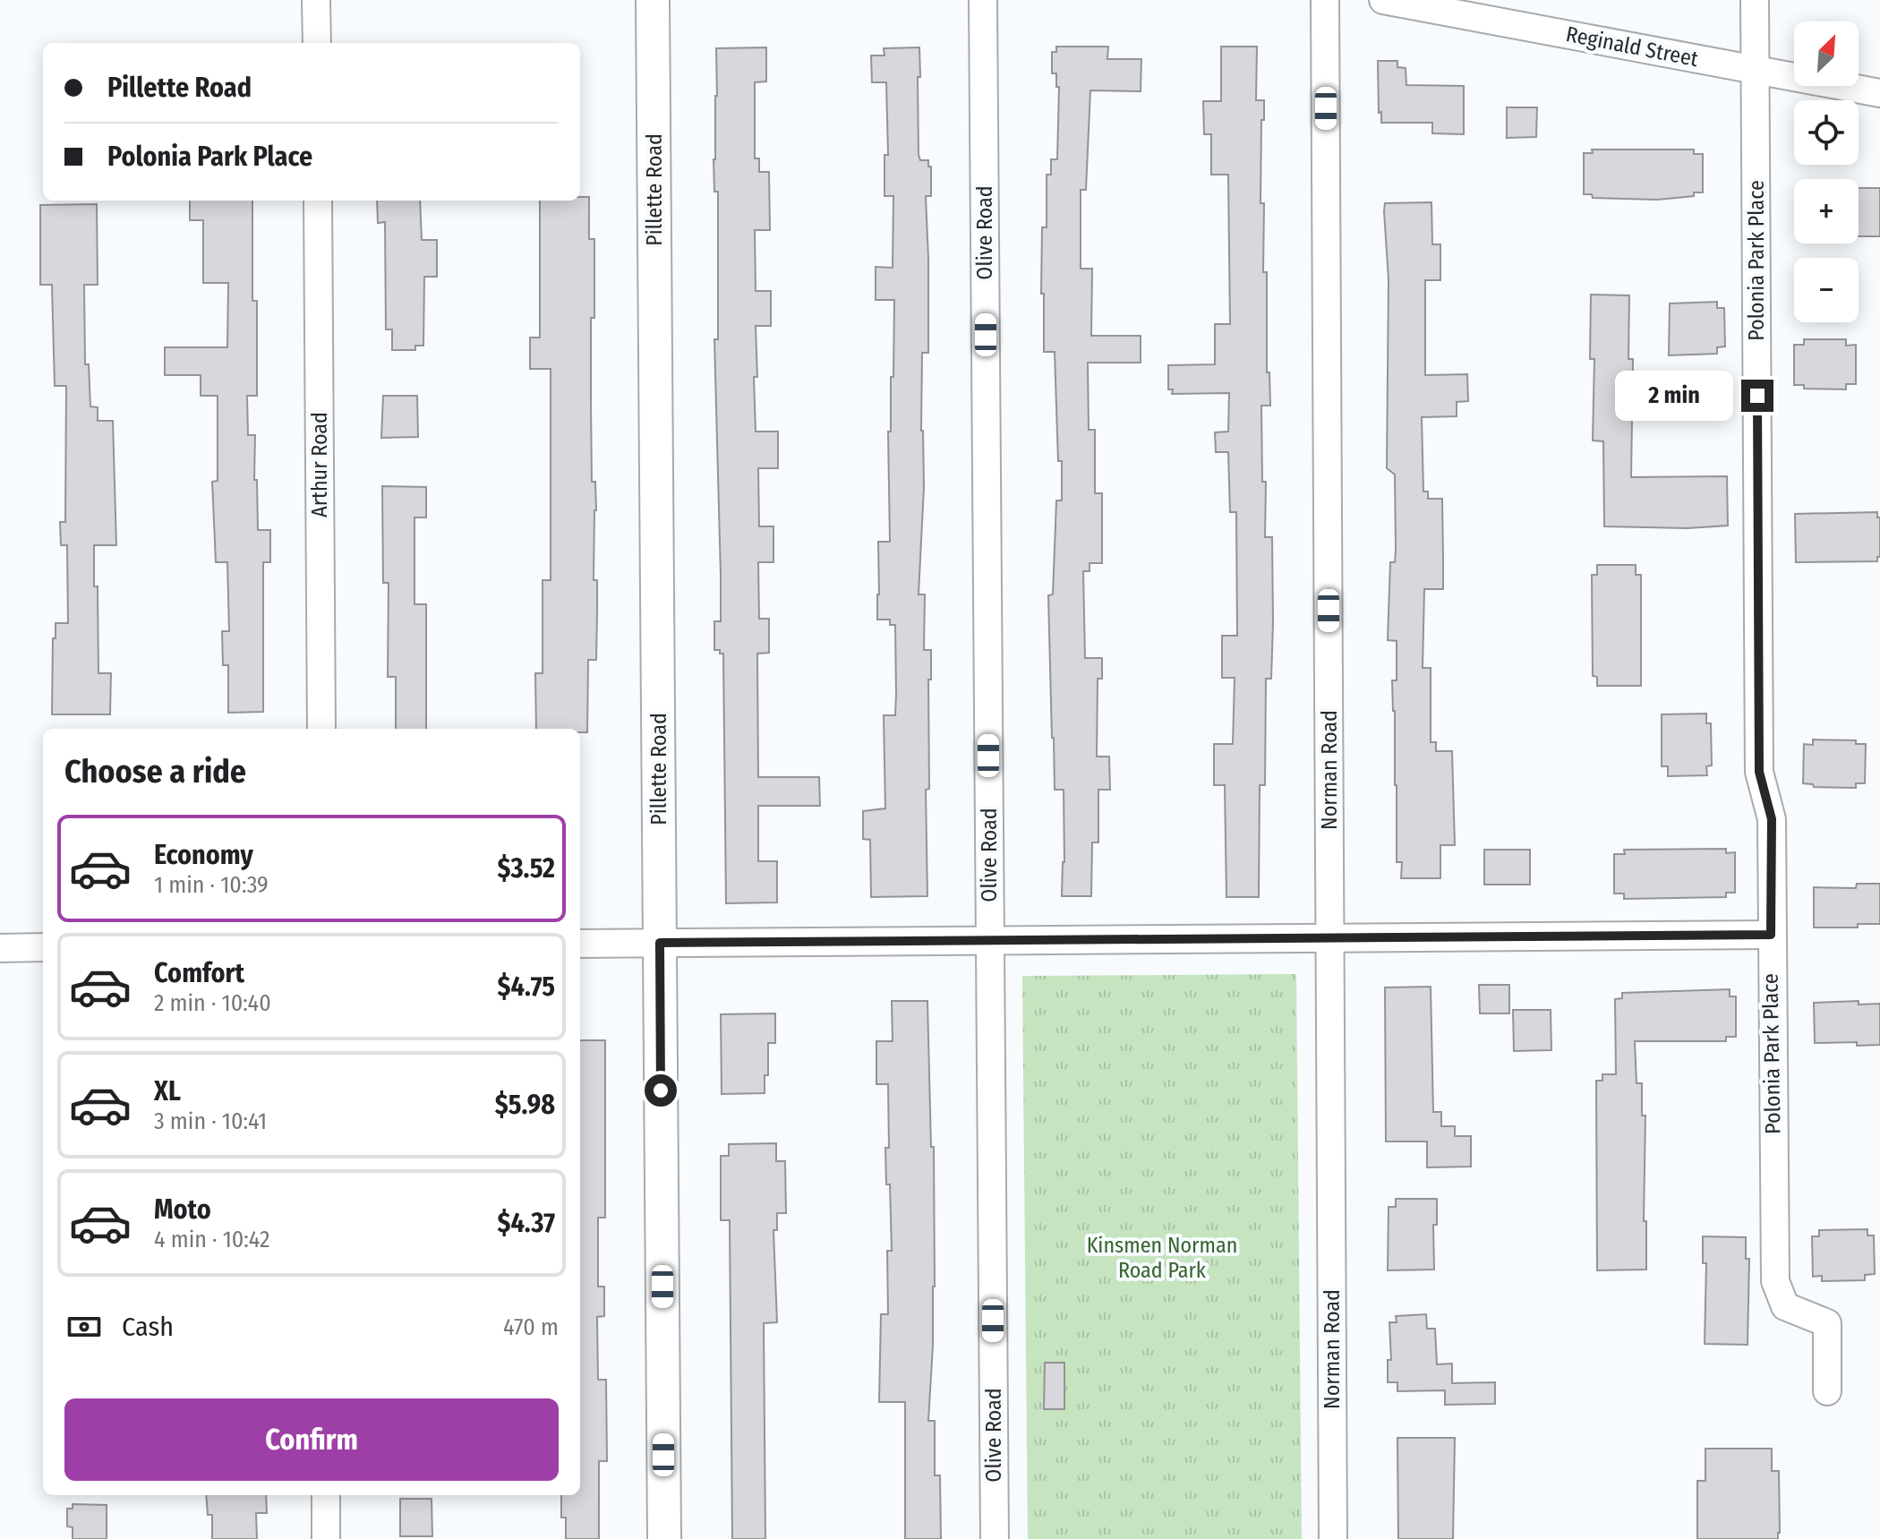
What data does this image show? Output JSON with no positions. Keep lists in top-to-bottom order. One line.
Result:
{"streets":{"street":["Reginald Street","Pillette Road","Olive Road","Polonia Park Place","Arthur Road","Norman Road"]},"crossings":[["Reginald Street","Polonia Park Place"]],"parks":["Kinsmen Norman Road Park"],"north":"top right","page":{"map_buttons":["+","−"],"banner":["Pillette Road","Polonia Park Place"],"bubble":"2 min","heading":"Choose a ride","list":[{"name":"Economy","note":"1 min · 10:39","value":"$3.52"},{"name":"Comfort","note":"2 min · 10:40","value":"$4.75"},{"name":"XL","note":"3 min · 10:41","value":"$5.98"},{"name":"Moto","note":"4 min · 10:42","value":"$4.37"}],"pay":["Cash","470 m"],"buttons":"Confirm"}}
